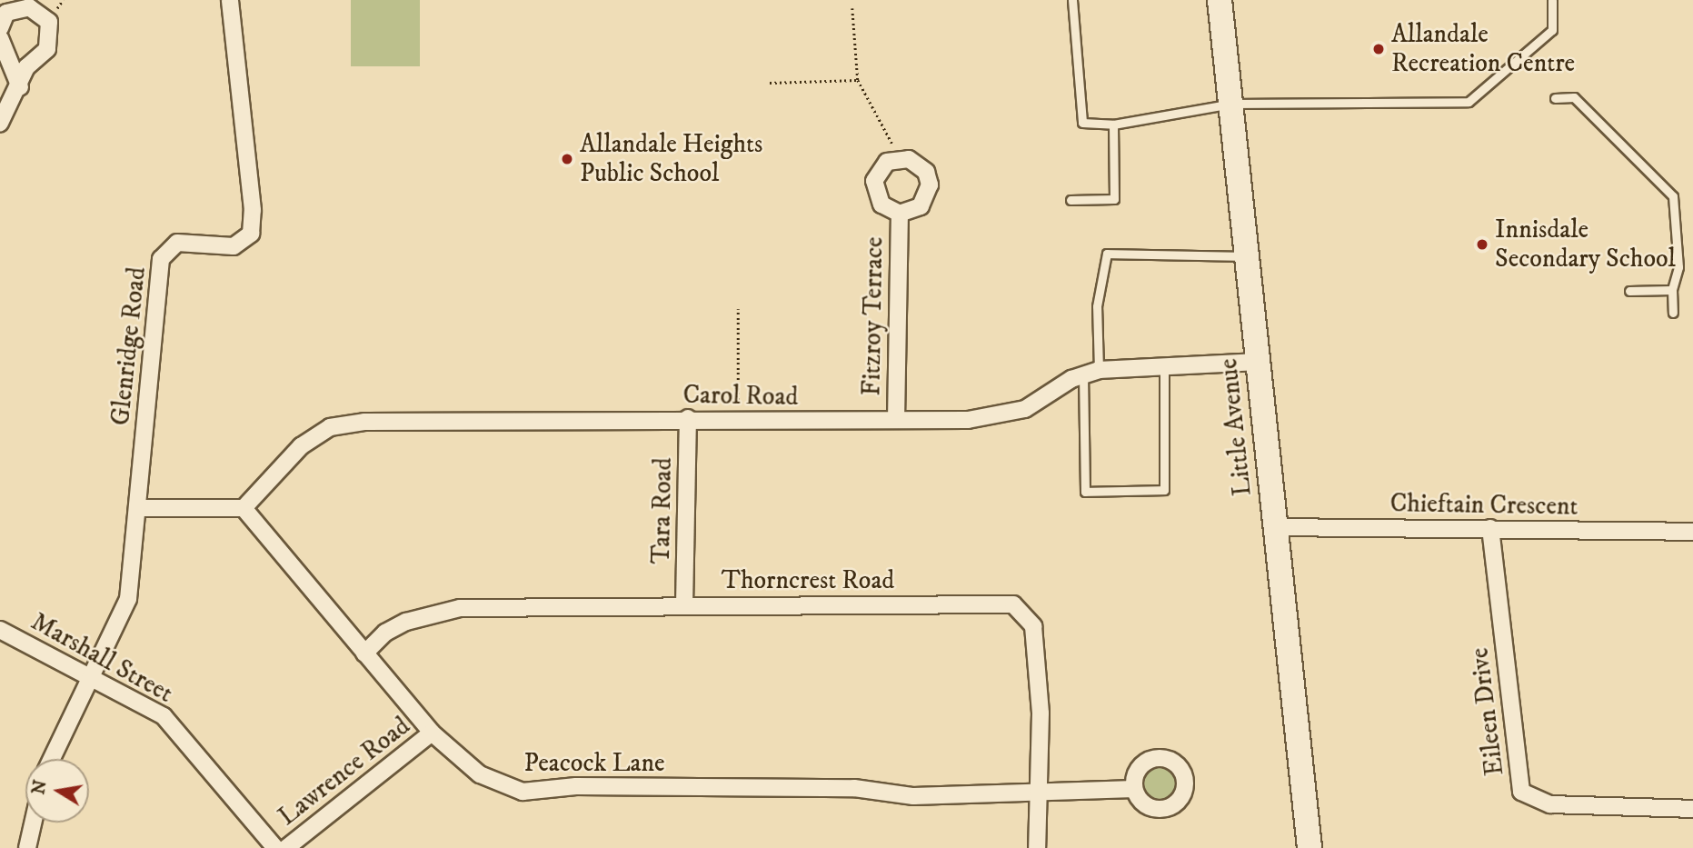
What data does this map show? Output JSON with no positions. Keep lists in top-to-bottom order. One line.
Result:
{"streets":{"street":["Fitzroy Terrace","Glenridge Road","Carol Road","Little Avenue","Chieftain Crescent","Tara Road","Thorncrest Road","Marshall Street","Eileen Drive","Peacock Lane","Lawrence Road"]},"crossings":[["Fitzroy Terrace","Carol Road"],["Carol Road","Little Avenue"],["Carol Road","Tara Road"],["Carol Road","Peacock Lane"],["Little Avenue","Chieftain Crescent"],["Chieftain Crescent","Eileen Drive"],["Tara Road","Thorncrest Road"],["Thorncrest Road","Peacock Lane"],["Peacock Lane","Lawrence Road"]],"places":["Allandale Recreation Centre","Allandale Heights Public School","Innisdale Secondary School"],"north":"left"}
